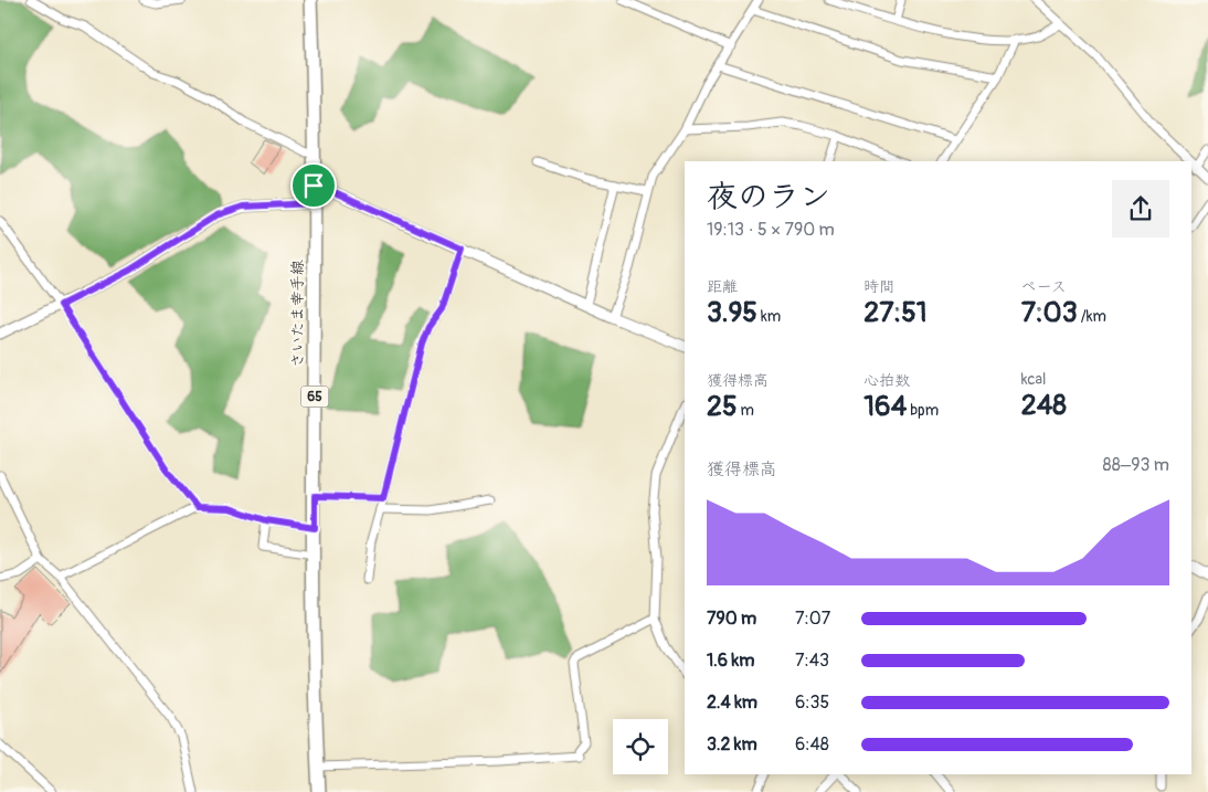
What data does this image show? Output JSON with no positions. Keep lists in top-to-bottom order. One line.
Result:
{"streets":{"main road":["さいたま幸手線","65"]},"page":{"heading":["夜のラン","19:13 · 5 × 790 m"],"stats":[["距離","3.95 km"],["時間","27:51"],["ペース","7:03 /km"],["獲得標高","25 m"],["心拍数","164 bpm"],["kcal","248"]],"chart":["獲得標高","88–93 m"],"list":[{"name":"790 m","note":"7:07"},{"name":"1.6 km","note":"7:43"},{"name":"2.4 km","note":"6:35"},{"name":"3.2 km","note":"6:48"}]}}
